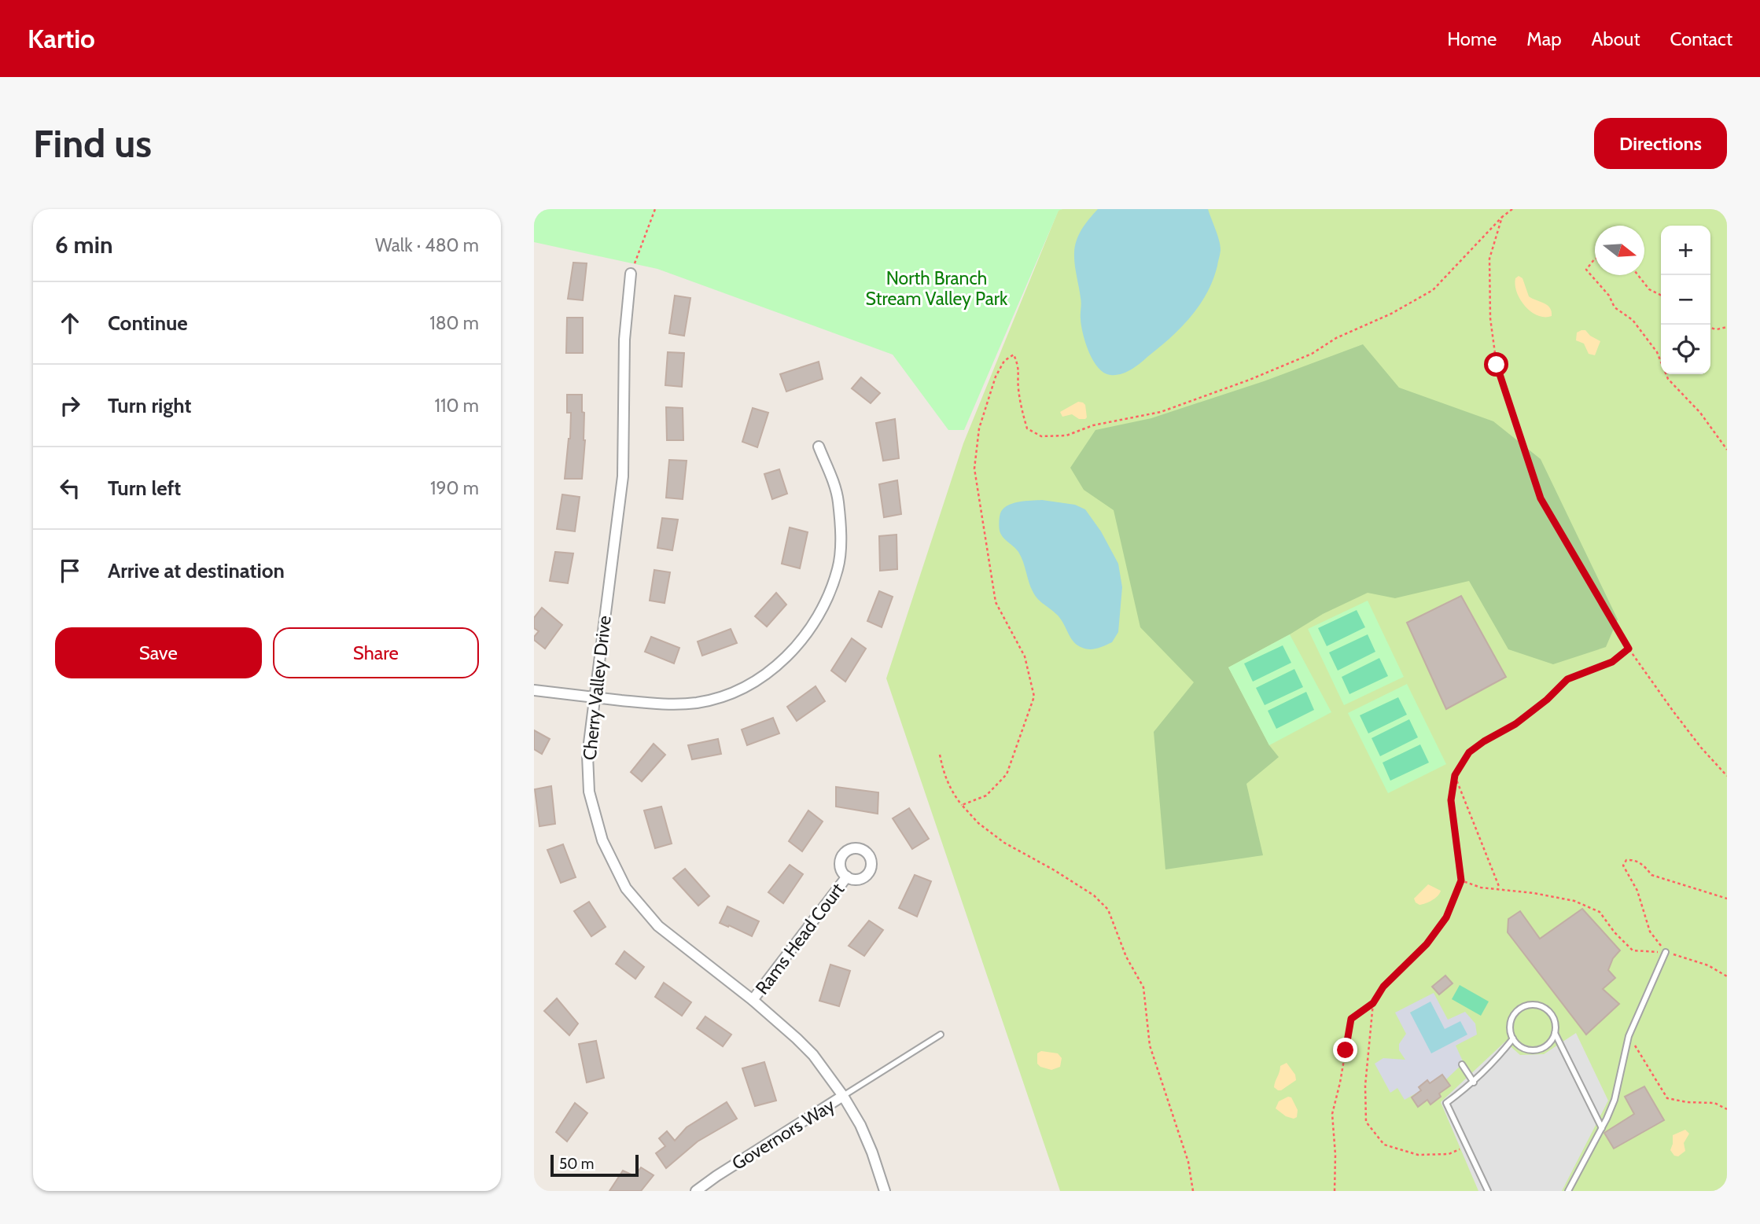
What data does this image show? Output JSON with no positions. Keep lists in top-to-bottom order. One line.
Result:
{"streets":{"street":["Cherry Valley Drive","Rams Head Court","Governors Way"]},"crossings":[["Cherry Valley Drive","Rams Head Court"],["Cherry Valley Drive","Governors Way"]],"parks":["North Branch Stream Valley Park"],"scale_bar":"50 m","north":"right","page":{"header":"Kartio","nav":["Home","Map","About","Contact"],"buttons":["Directions",["Save","Share"]],"title":"Find us","heading":["6 min","Walk · 480 m"],"map_buttons":["+","−"],"list":[["Continue","180 m"],["Turn right","110 m"],["Turn left","190 m"],"Arrive at destination"],"scale":"50 m"}}
